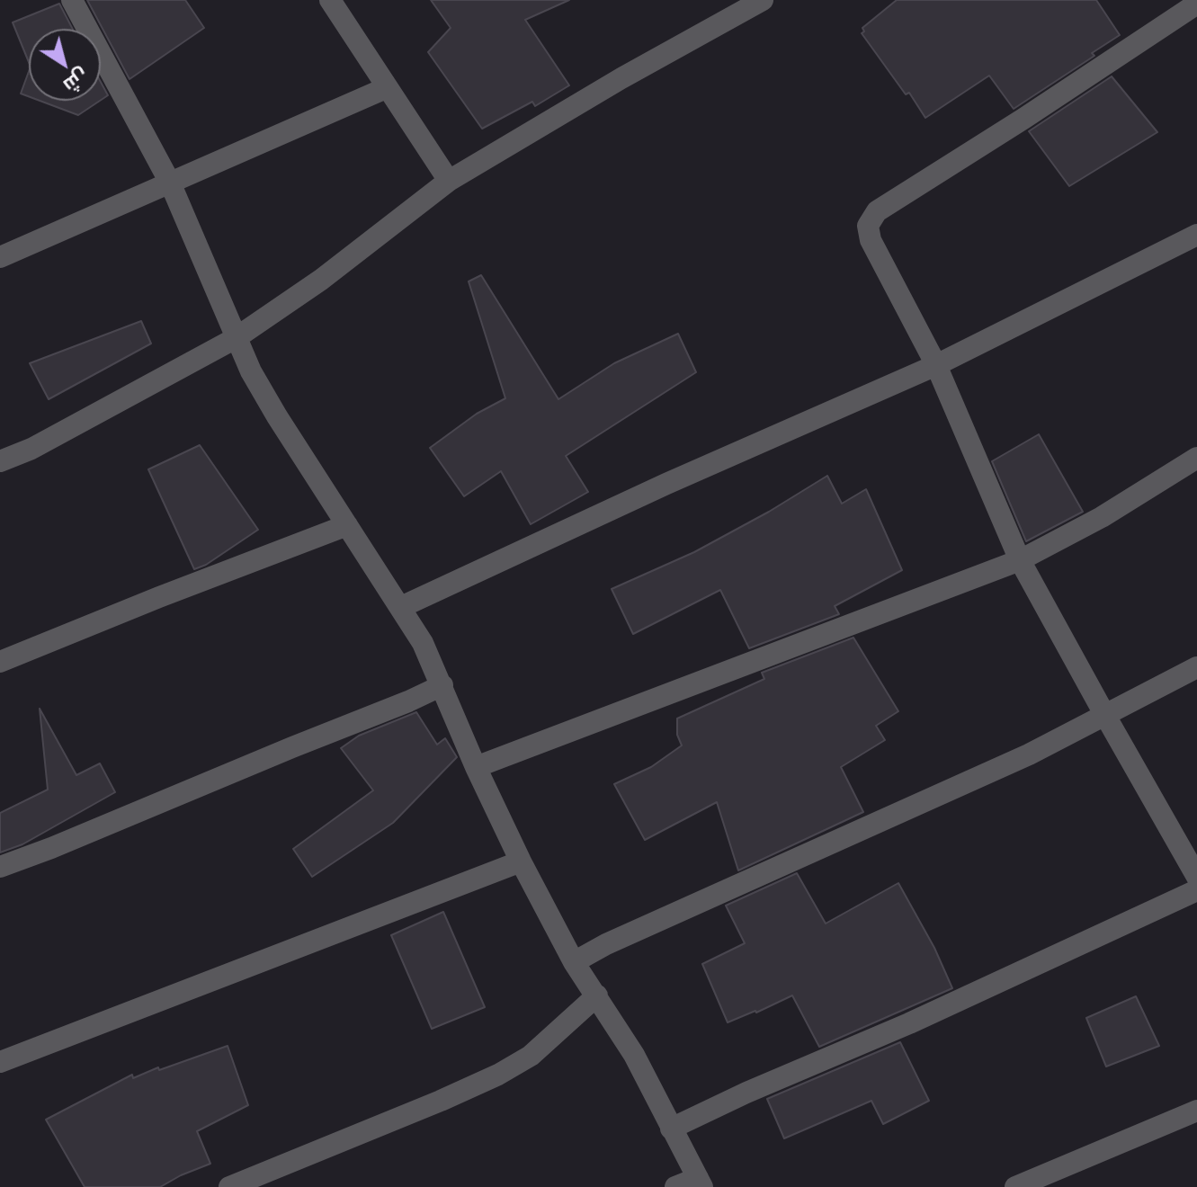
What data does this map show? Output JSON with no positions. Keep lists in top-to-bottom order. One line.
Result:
{"north":"bottom right"}
